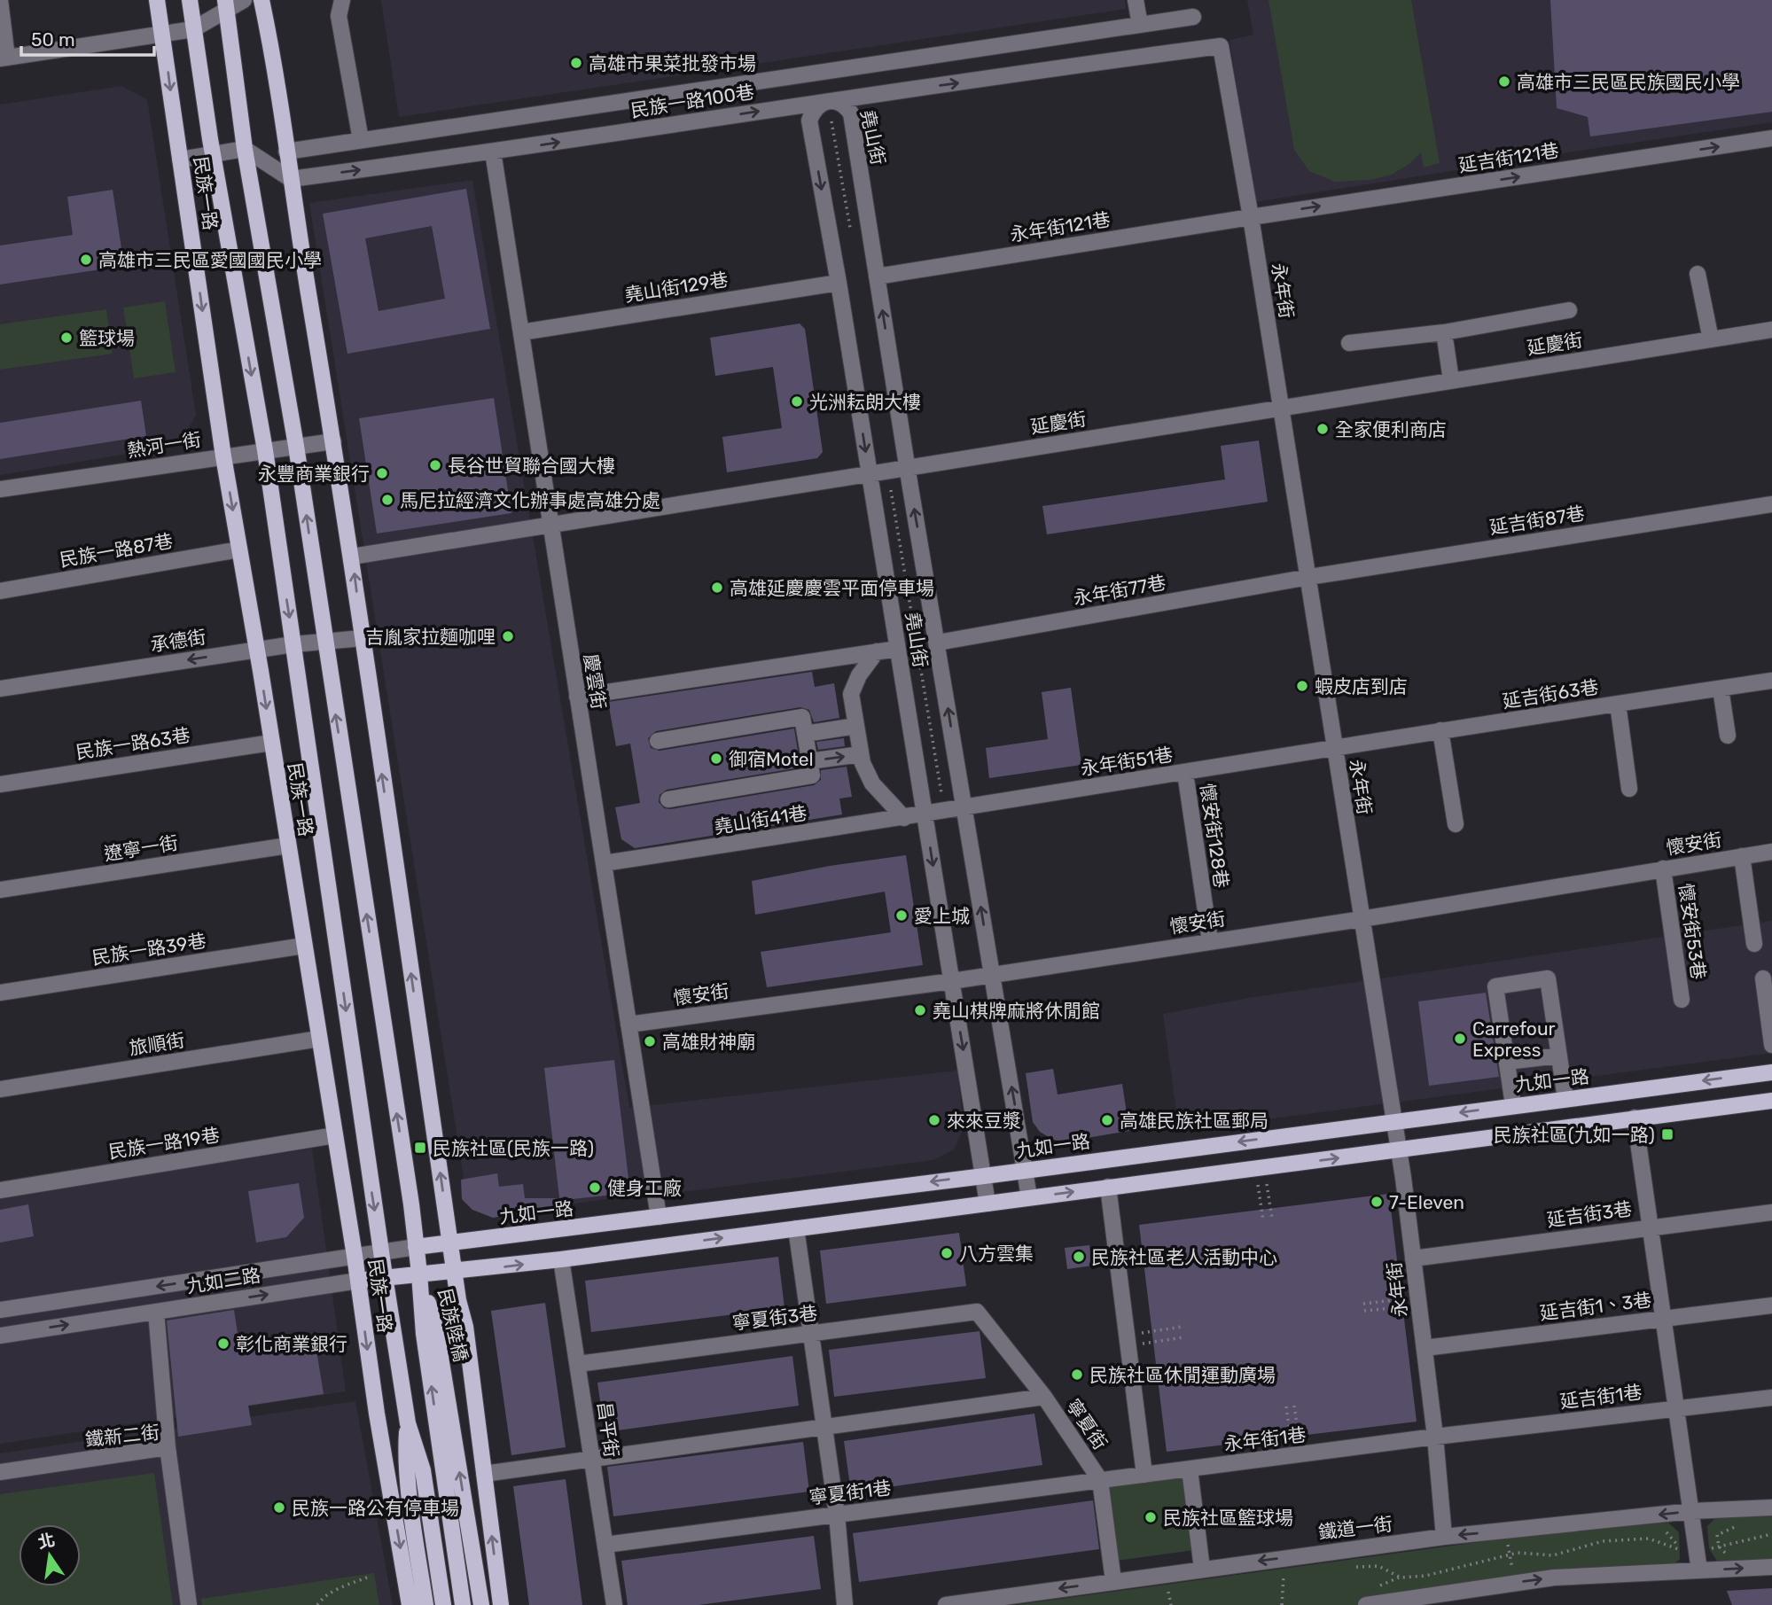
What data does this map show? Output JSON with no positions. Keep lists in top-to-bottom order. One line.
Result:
{"streets":{"main road":["民族一路","九如一路","九如二路","民族陸橋"],"street":["民族一路100巷","堯山街","延吉街121巷","永年街121巷","堯山街129巷","永年街","延慶街","熱河一街","延吉街87巷","民族一路87巷","永年街77巷","承德街","慶雲街","延吉街63巷","民族一路63巷","永年街51巷","堯山街41巷","懷安街128巷","懷安街","遼寧一街","懷安街53巷","民族一路39巷","旅順街","民族一路19巷","延吉街3巷","延吉街1、3巷","寧夏街3巷","延吉街1巷","寧夏街","昌平街","鐵新二街","永年街1巷","寧夏街1巷","鐵道一街"]},"crossings":[["民族一路100巷","堯山街"],["民族一路100巷","永年街"],["民族一路100巷","慶雲街"],["堯山街","永年街121巷"],["堯山街","堯山街129巷"],["堯山街","延慶街"],["堯山街","永年街77巷"],["堯山街","永年街51巷"],["堯山街","堯山街41巷"],["堯山街","懷安街"],["堯山街","九如一路"],["延吉街121巷","永年街121巷"],["延吉街121巷","永年街"],["民族一路","熱河一街"],["民族一路","民族一路87巷"],["民族一路","承德街"],["民族一路","民族一路63巷"],["民族一路","遼寧一街"],["民族一路","民族一路39巷"],["民族一路","旅順街"],["民族一路","民族一路19巷"],["民族一路","九如二路"],["永年街121巷","永年街"],["堯山街129巷","慶雲街"],["永年街","延慶街"],["永年街","延吉街87巷"],["永年街","永年街77巷"],["永年街","延吉街63巷"],["永年街","永年街51巷"],["永年街","懷安街"],["永年街","九如一路"],["永年街","延吉街3巷"],["永年街","延吉街1、3巷"],["永年街","延吉街1巷"],["永年街","永年街1巷"],["永年街","鐵道一街"],["延慶街","慶雲街"],["延吉街87巷","永年街77巷"],["慶雲街","堯山街41巷"],["慶雲街","懷安街"],["慶雲街","九如一路"],["延吉街63巷","永年街51巷"],["永年街51巷","堯山街41巷"],["永年街51巷","懷安街128巷"],["懷安街128巷","懷安街"],["懷安街","懷安街53巷"],["九如一路","九如二路"],["九如二路","民族陸橋"],["寧夏街3巷","寧夏街"],["寧夏街3巷","昌平街"],["延吉街1巷","永年街1巷"],["寧夏街","永年街1巷"],["寧夏街","寧夏街1巷"],["寧夏街","鐵道一街"],["昌平街","寧夏街1巷"],["永年街1巷","寧夏街1巷"]],"one_way":["延吉街121巷","承德街"],"places":{"other":["高雄市果菜批發市場","高雄市三民區民族國民小學","高雄市三民區愛國國民小學","籃球場","光洲耘朗大樓","全家便利商店","長谷世貿聯合國大樓","永豐商業銀行","馬尼拉經濟文化辦事處高雄分處","高雄延慶慶雲平面停車場","吉胤家拉麵咖哩","蝦皮店到店","御宿Motel","愛上城","堯山棋牌麻將休閒館","Carrefour Express","高雄財神廟","來來豆漿","高雄民族社區郵局","健身工廠","7-Eleven","八方雲集","民族社區老人活動中心","彰化商業銀行","民族社區休閒運動廣場","民族一路公有停車場","民族社區籃球場"],"transit":["民族社區(九如一路)","民族社區(民族一路)"]},"scale_bar":"50 m","north":"top"}
